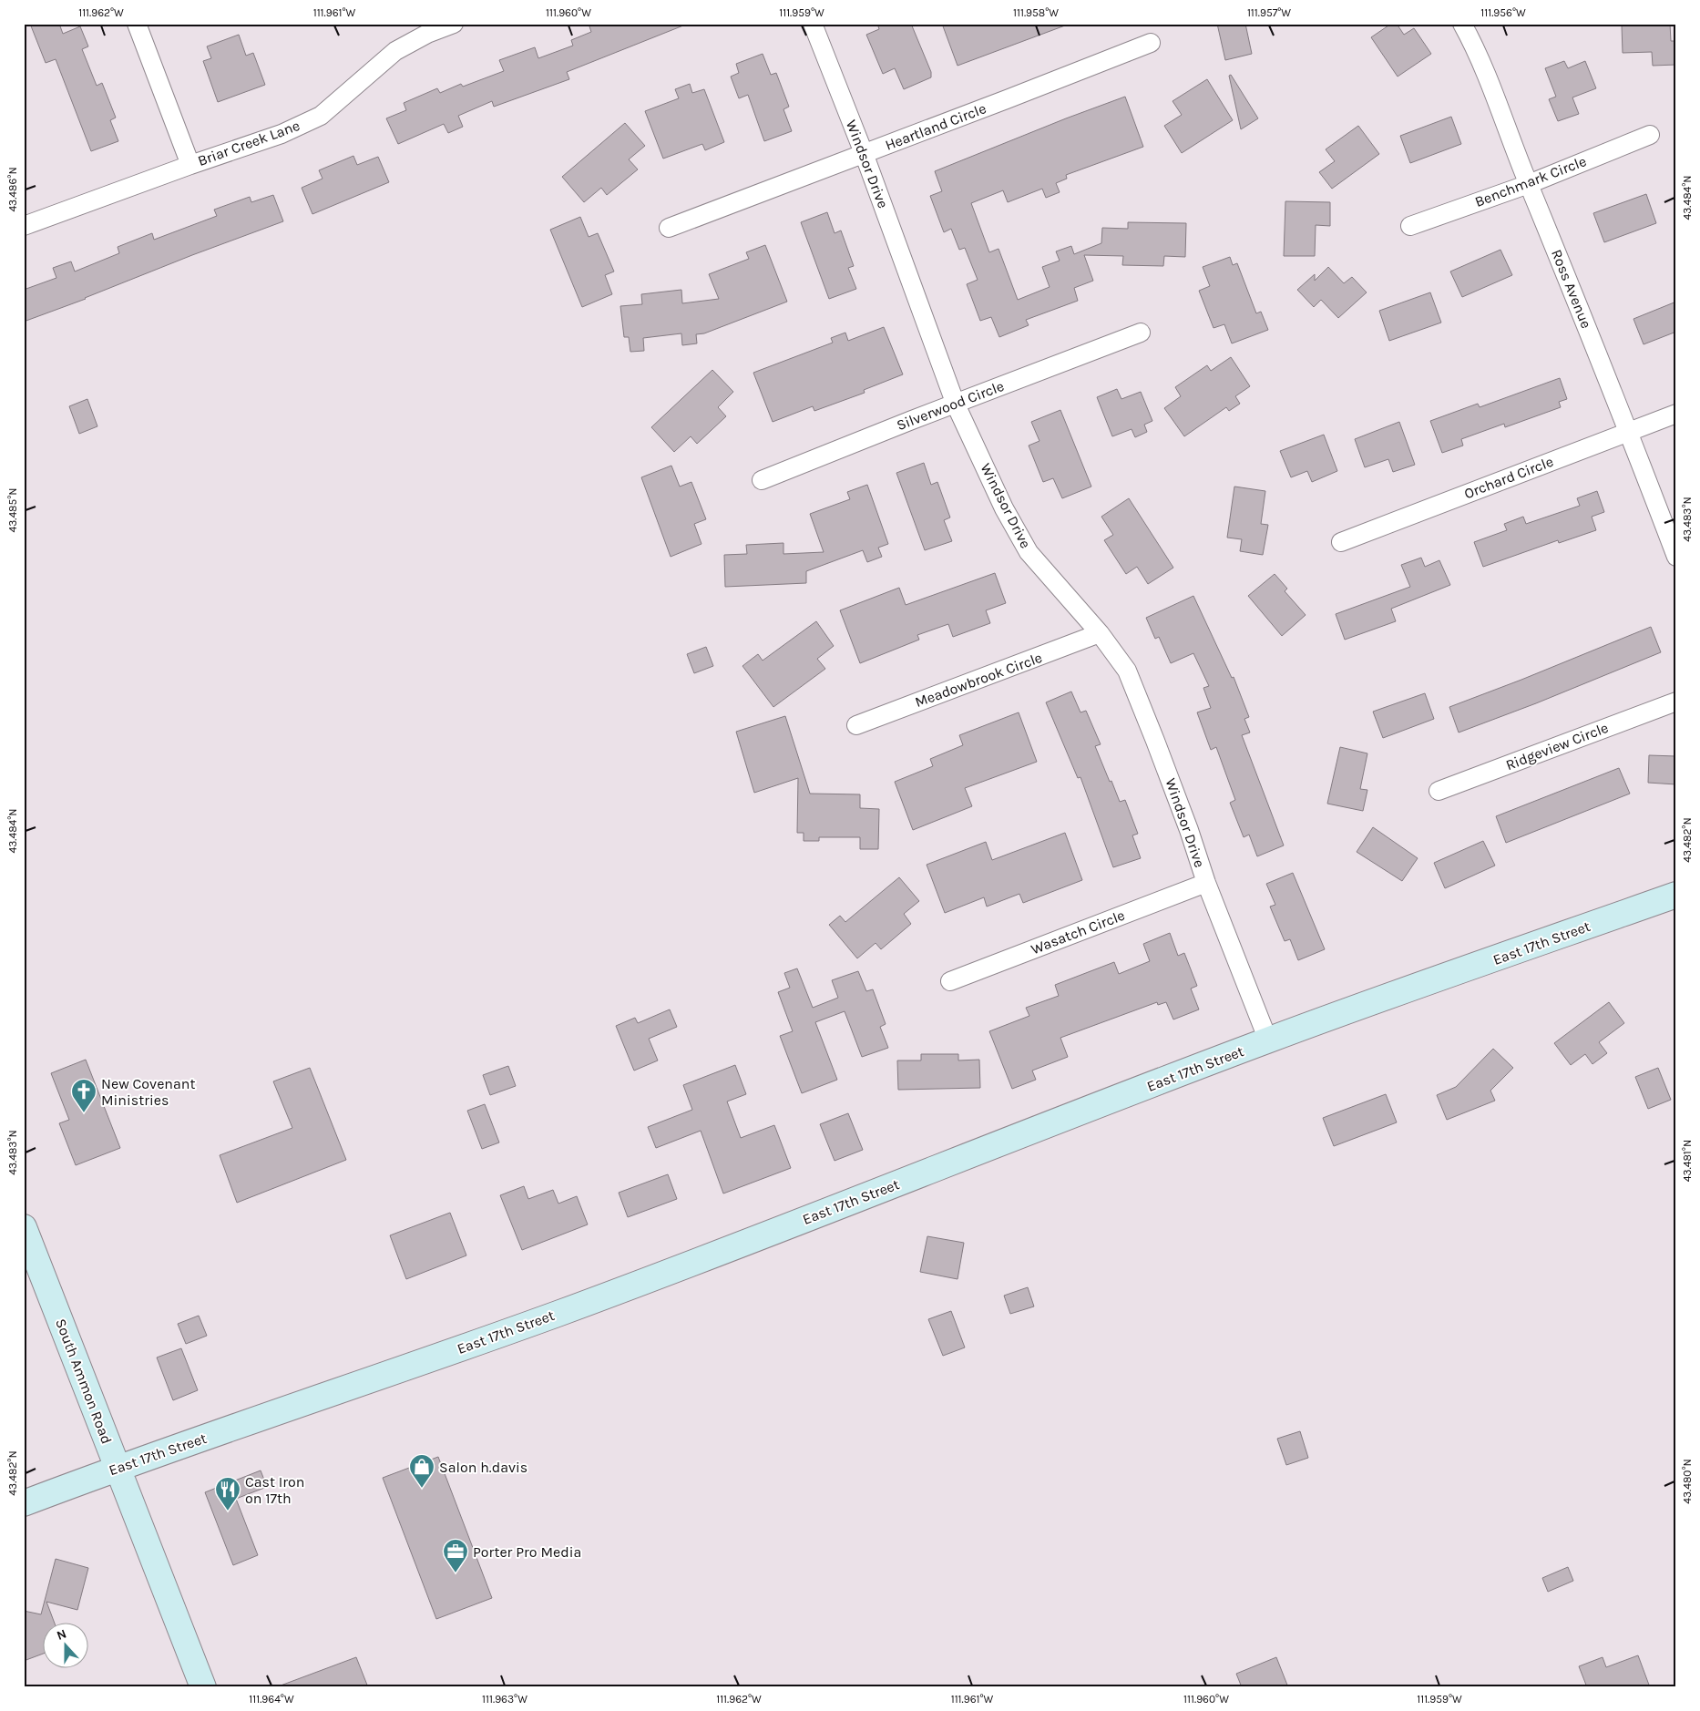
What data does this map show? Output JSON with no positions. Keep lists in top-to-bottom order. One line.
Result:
{"streets":{"main road":["East 17th Street","South Ammon Road"],"street":["Heartland Circle","Briar Creek Lane","Windsor Drive","Benchmark Circle","Ross Avenue","Silverwood Circle","Orchard Circle","Meadowbrook Circle","Ridgeview Circle","Wasatch Circle"]},"crossings":[["Heartland Circle","Windsor Drive"],["Windsor Drive","Silverwood Circle"],["Windsor Drive","Meadowbrook Circle"],["Windsor Drive","Wasatch Circle"],["Windsor Drive","East 17th Street"],["Benchmark Circle","Ross Avenue"],["Ross Avenue","Orchard Circle"],["East 17th Street","South Ammon Road"]],"places":{"church":["New Covenant Ministries"],"shop":["Salon h.davis"],"restaurant":["Cast Iron on 17th"],"office":["Porter Pro Media"]},"north":"top","coordinates":["111.962°W","111.961°W","111.960°W","111.959°W","111.958°W","111.957°W","111.956°W","43.486°N","43.484°N","43.485°N","43.483°N","43.482°N","43.481°N","43.480°N","111.964°W","111.963°W"]}
